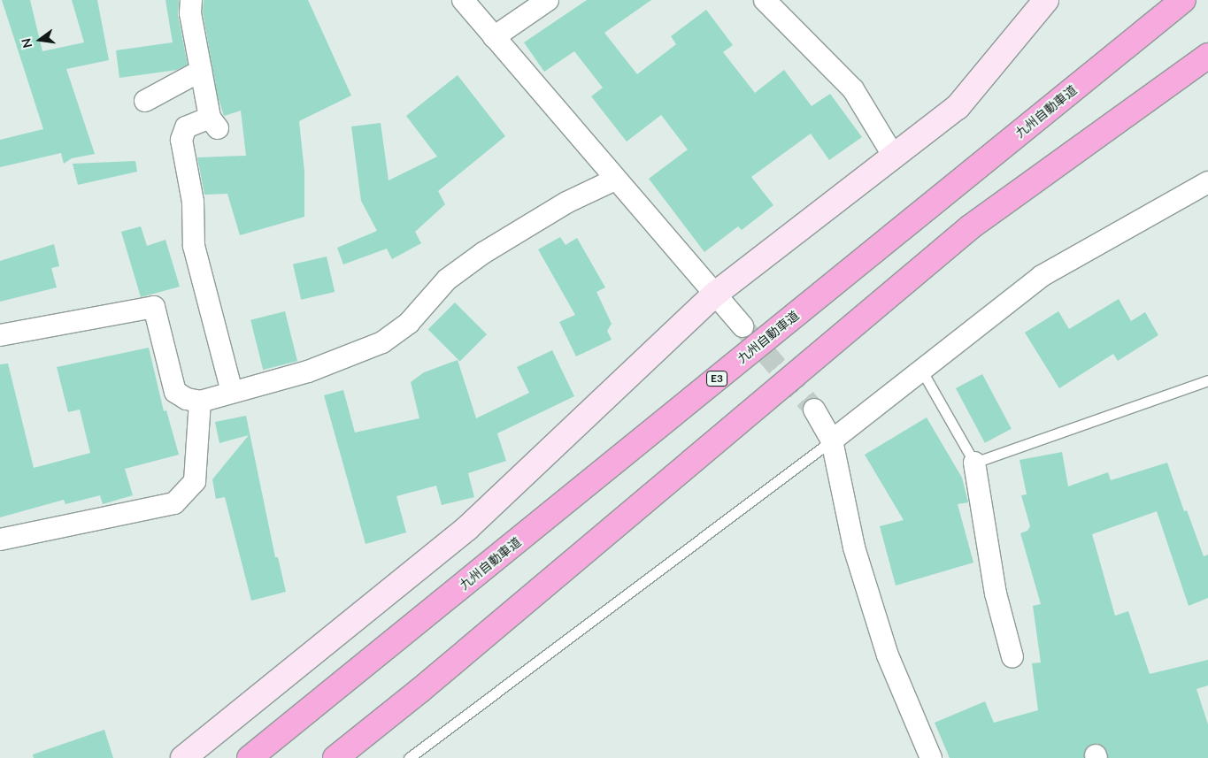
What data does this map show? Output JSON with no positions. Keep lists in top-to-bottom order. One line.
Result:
{"streets":{"highway":["九州自動車道","E3"]},"north":"left"}
